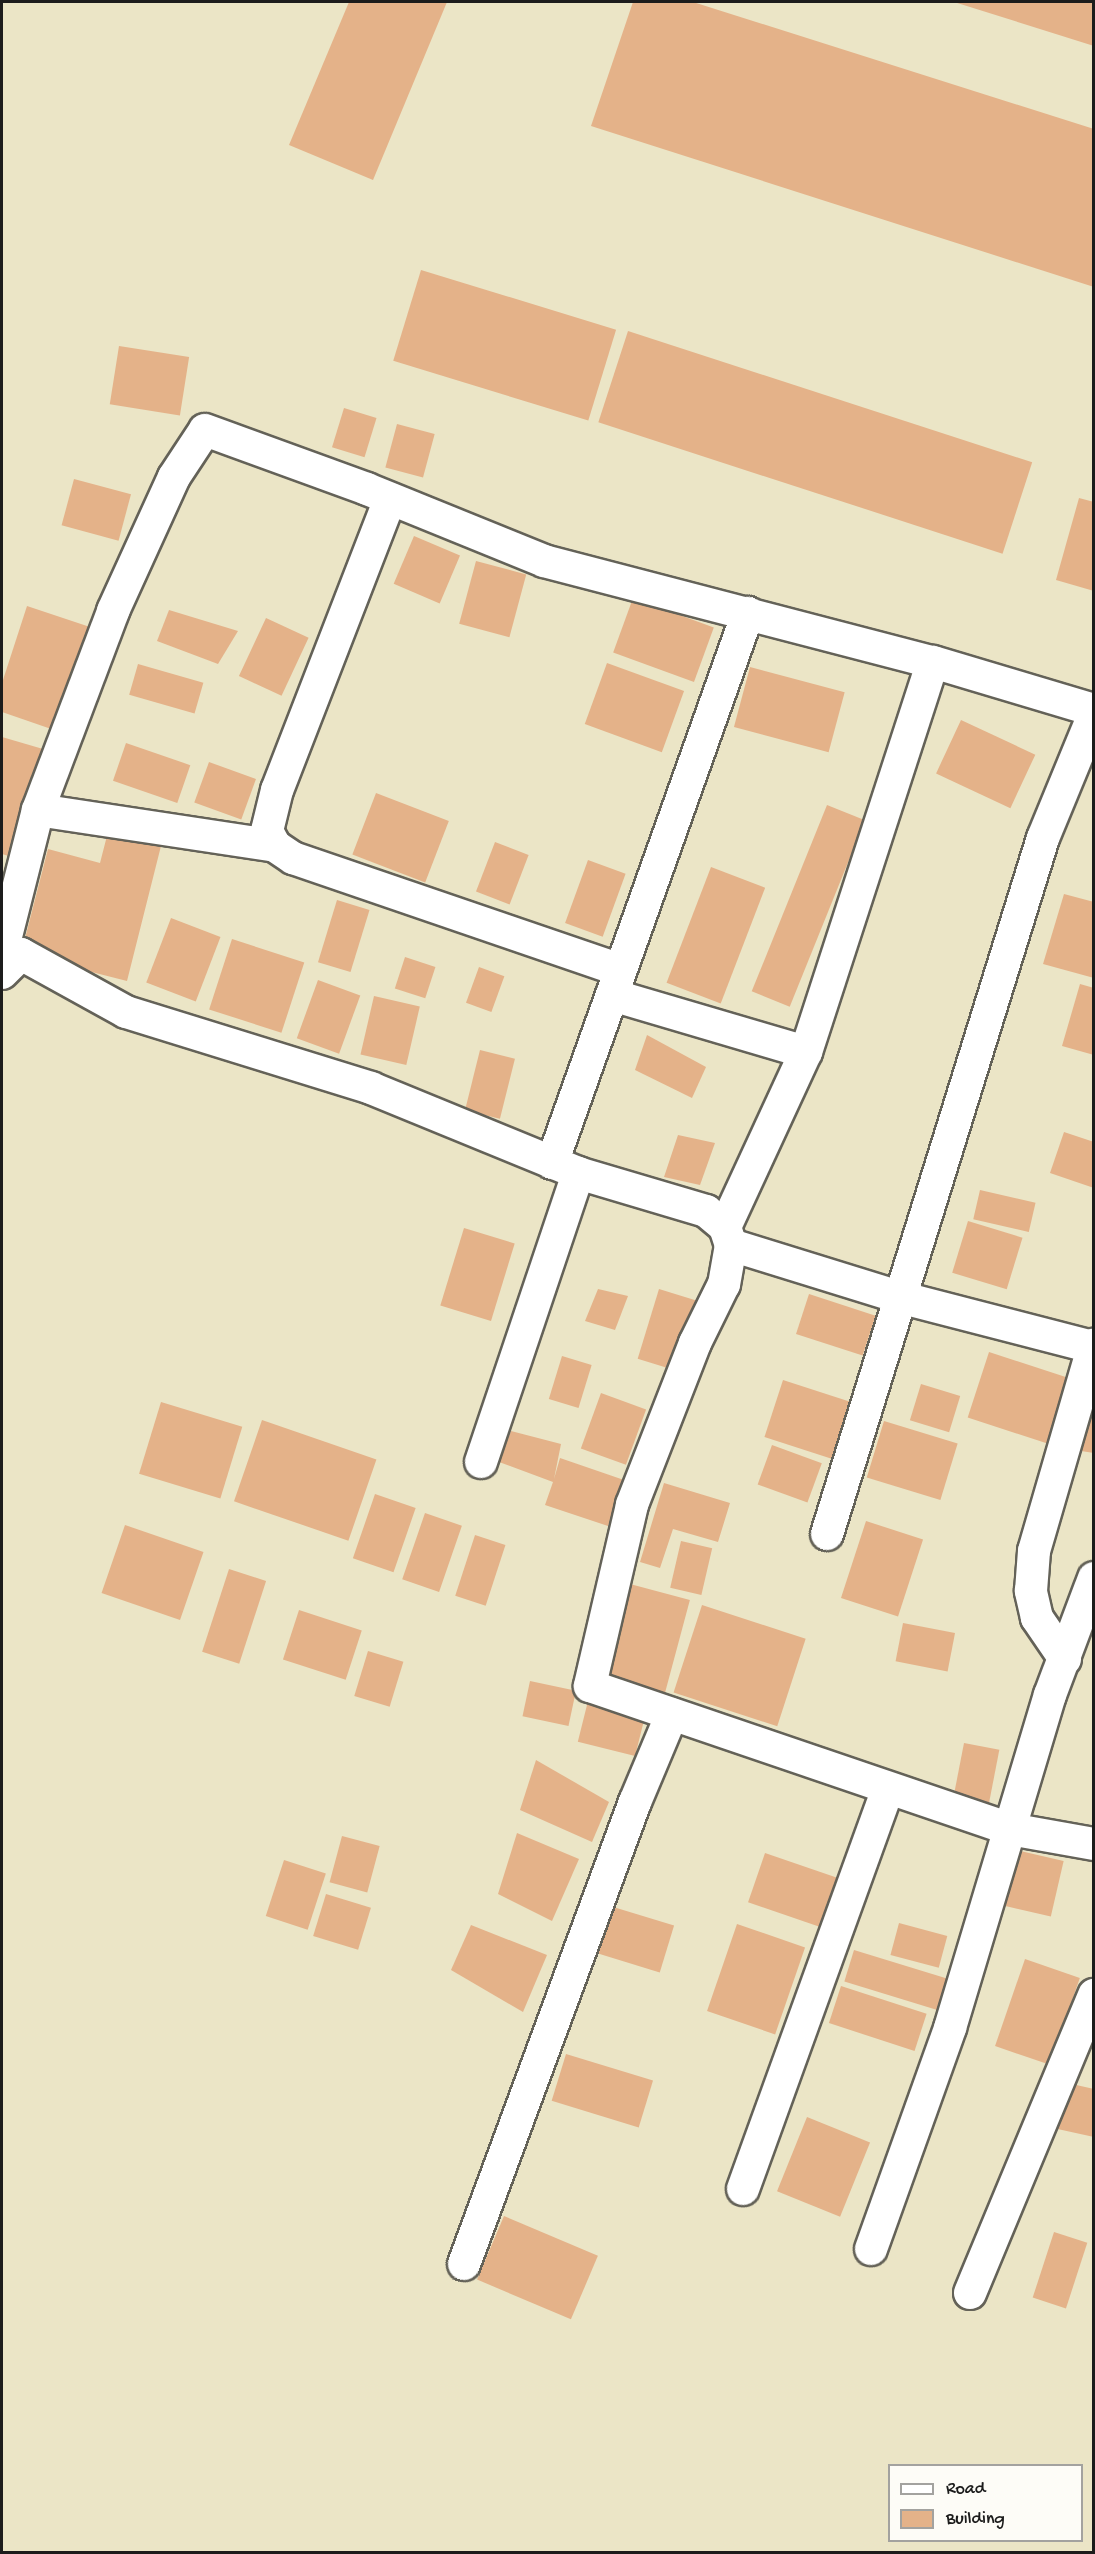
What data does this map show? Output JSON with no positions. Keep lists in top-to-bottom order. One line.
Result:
{"legend":["Road","Building"]}
